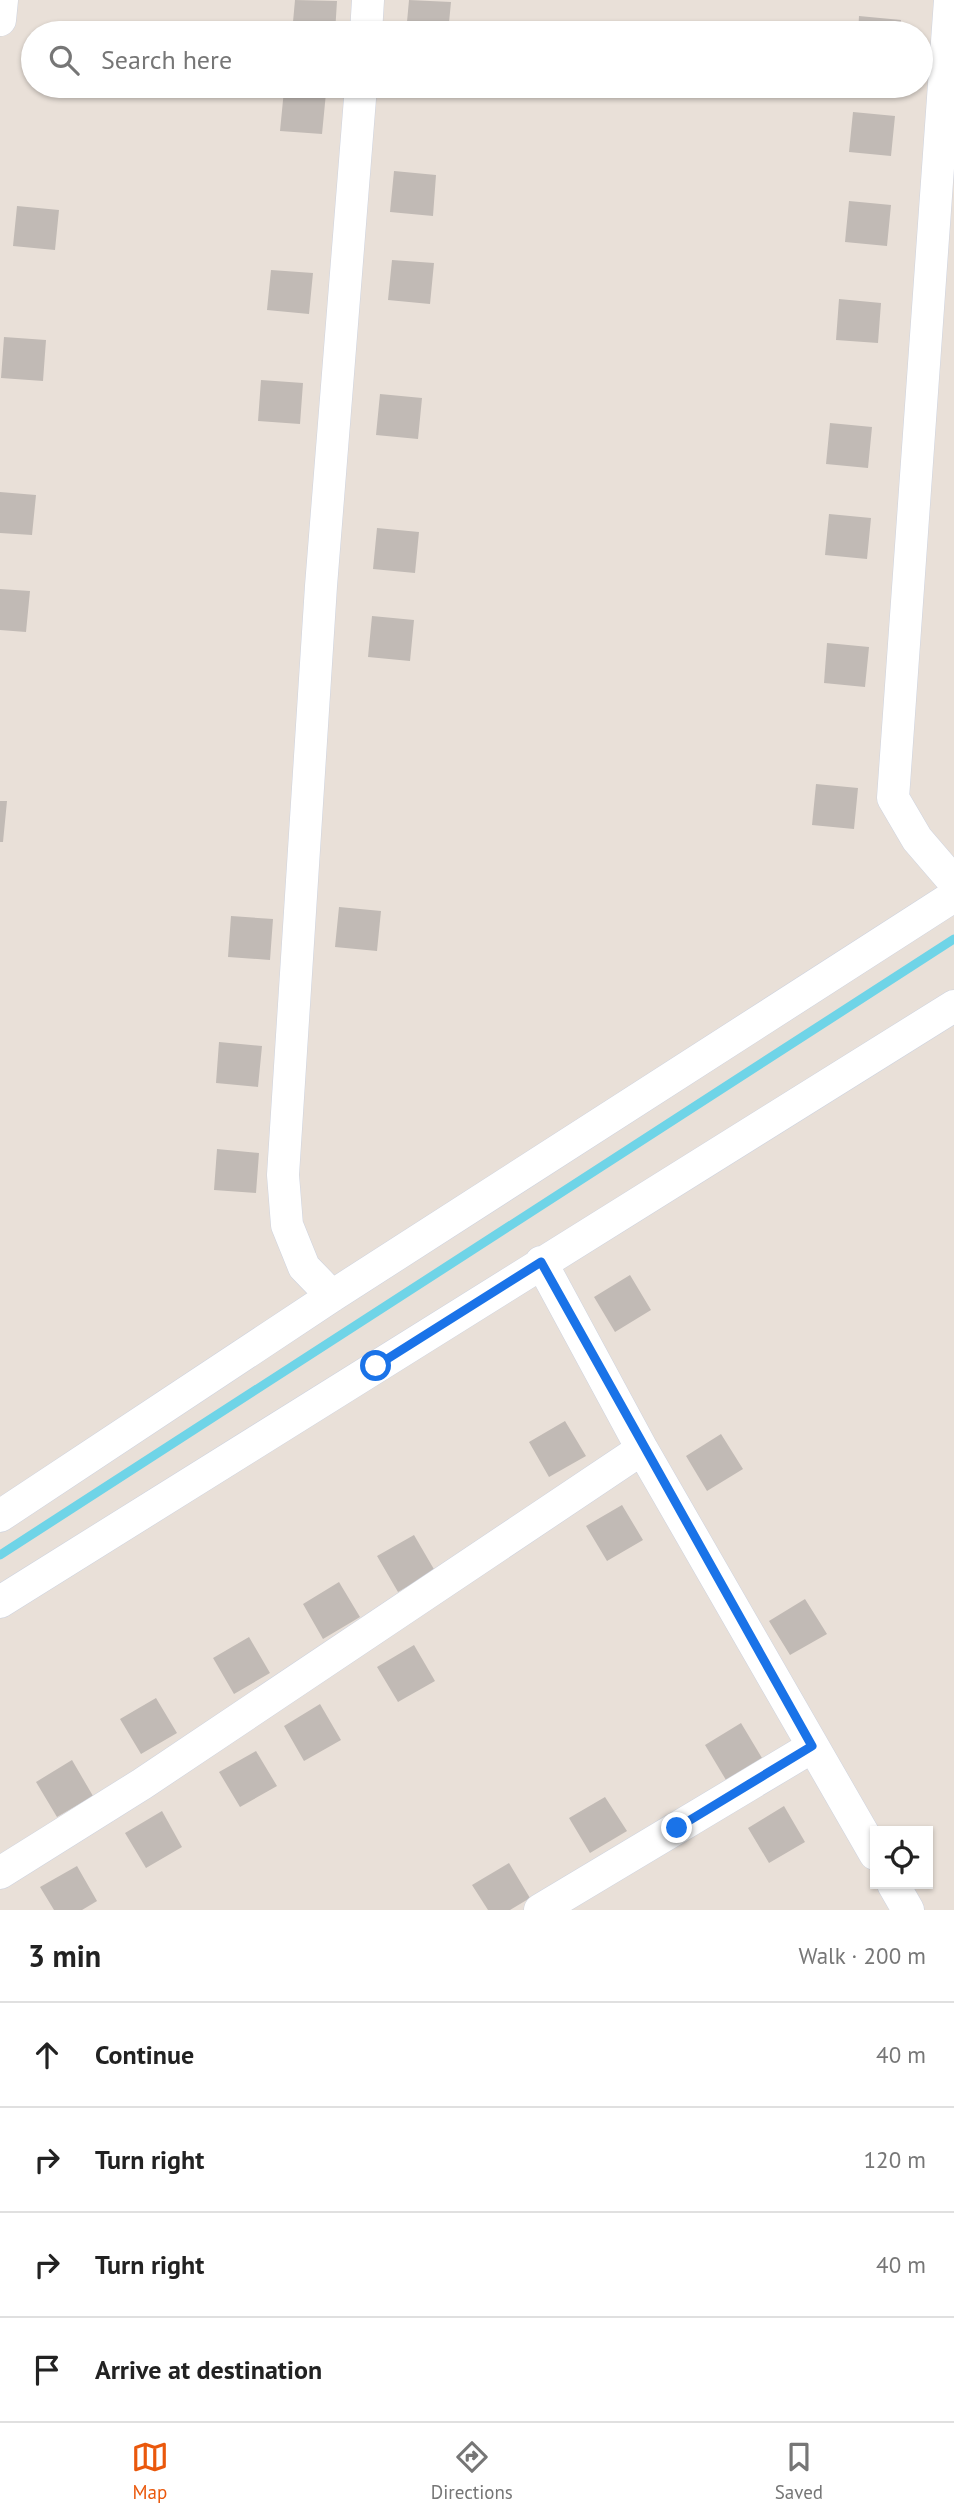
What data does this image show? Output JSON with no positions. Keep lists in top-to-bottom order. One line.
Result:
{"page":{"search":"Search here","heading":["3 min","Walk · 200 m"],"list":[["Continue","40 m"],["Turn right","120 m"],["Turn right","40 m"],"Arrive at destination"],"nav":["Map","Directions","Saved"]}}
